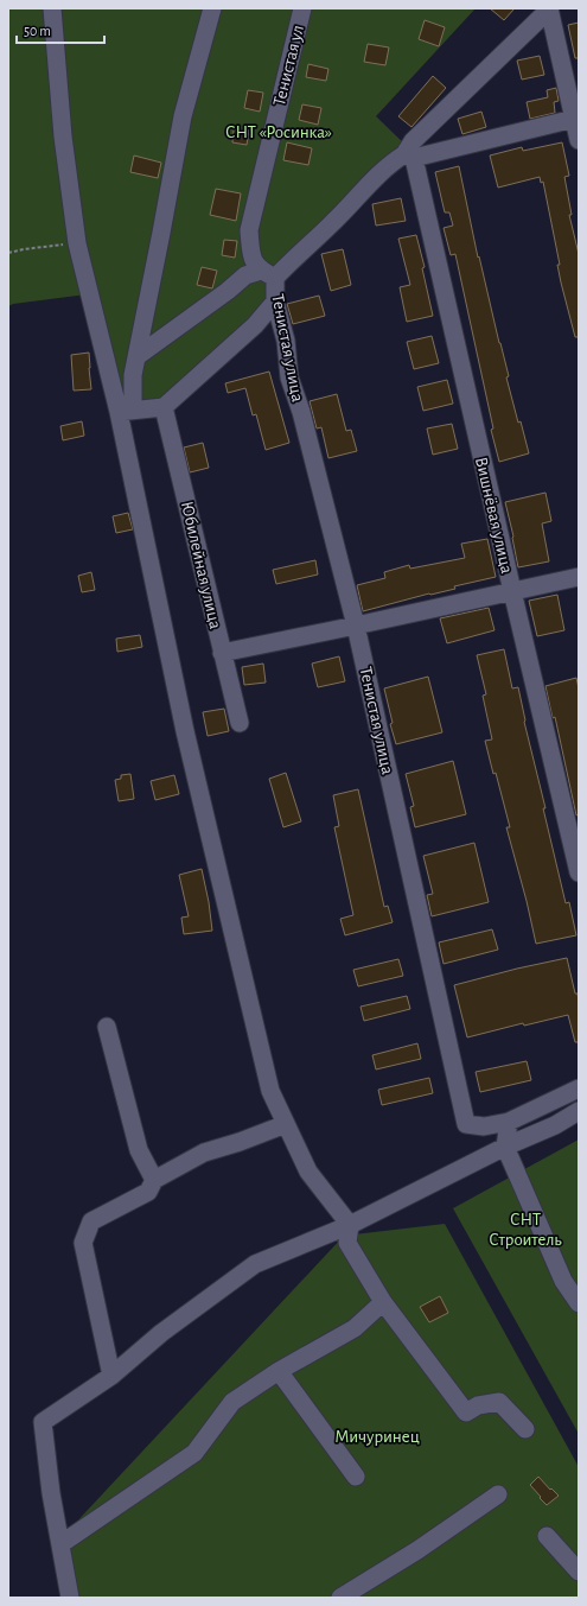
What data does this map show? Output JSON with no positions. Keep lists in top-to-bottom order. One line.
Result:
{"streets":{"street":["Тенистая ул","Тенистая улица","Вишнёвая улица","Юбилейная улица"]},"crossings":[["Тенистая ул","Тенистая улица"]],"parks":["СНТ «Росинка»","СНТ Строитель","Мичуринец"],"scale_bar":"50 m"}
